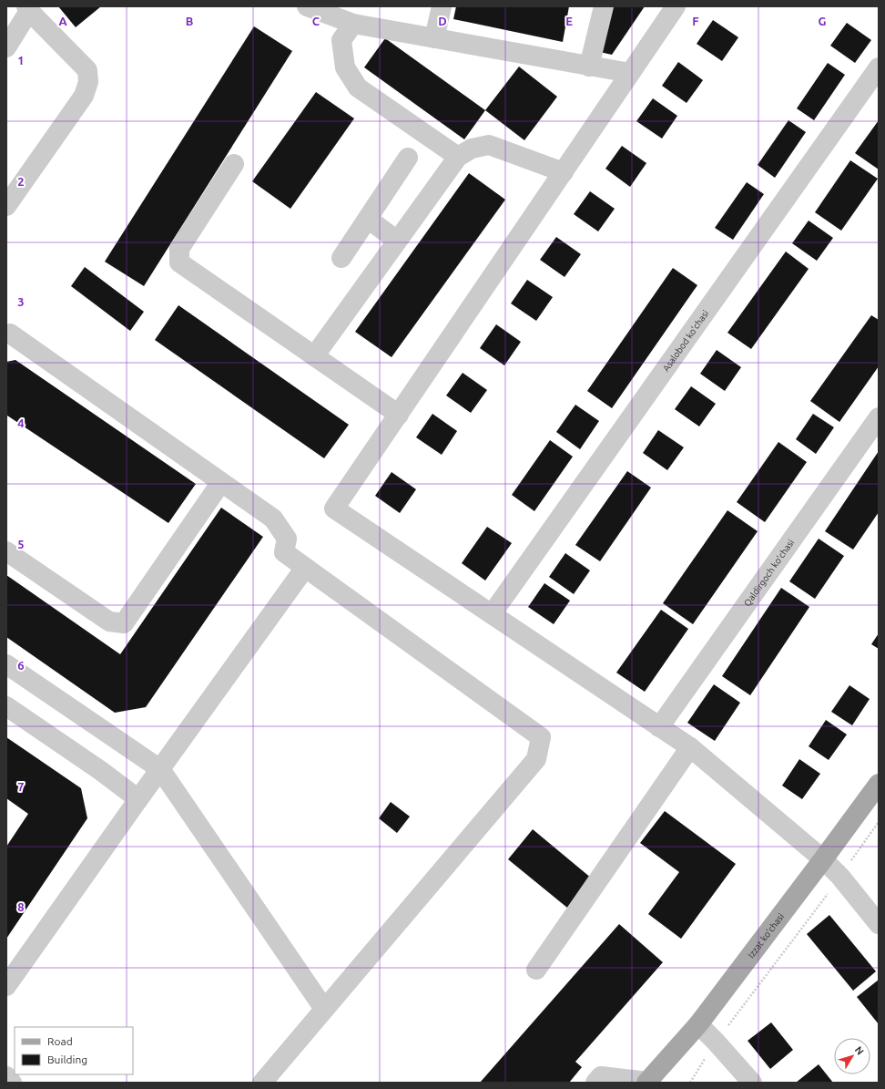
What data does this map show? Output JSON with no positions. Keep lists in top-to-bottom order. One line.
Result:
{"streets":{"main road":["Izzat ko'chasi"],"street":["Asalobod ko'chasi","Qaldirgoch ko'chasi"]},"legend":["Road","Building"],"north":"top right","grid":{"columns":["A","B","C","D","E","F","G"],"rows":["1","2","3","4","5","6","7","8"]}}
